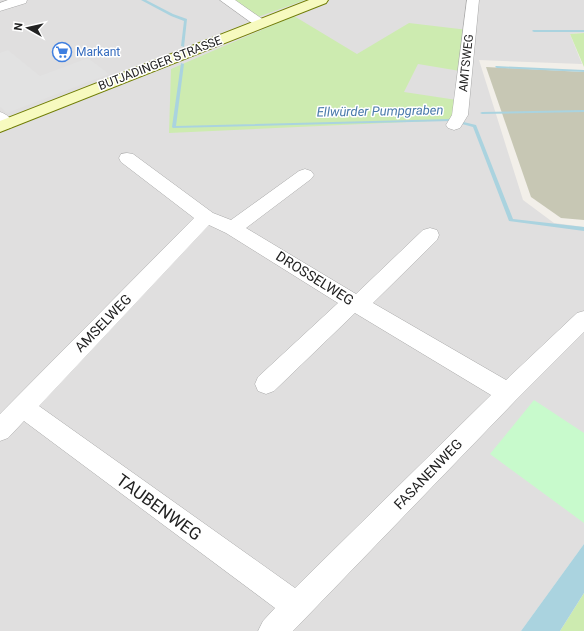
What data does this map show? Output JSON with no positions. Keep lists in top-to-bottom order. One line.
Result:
{"streets":{"main road":["BUTJADINGER STRASSE"],"street":["AMTSWEG","DROSSELWEG","AMSELWEG","FASANENWEG","TAUBENWEG"]},"crossings":[["DROSSELWEG","AMSELWEG"],["DROSSELWEG","FASANENWEG"],["AMSELWEG","TAUBENWEG"],["FASANENWEG","TAUBENWEG"]],"water":["Ellwürder Pumpgraben"],"places":{"supermarket":["Markant"]},"north":"left"}
